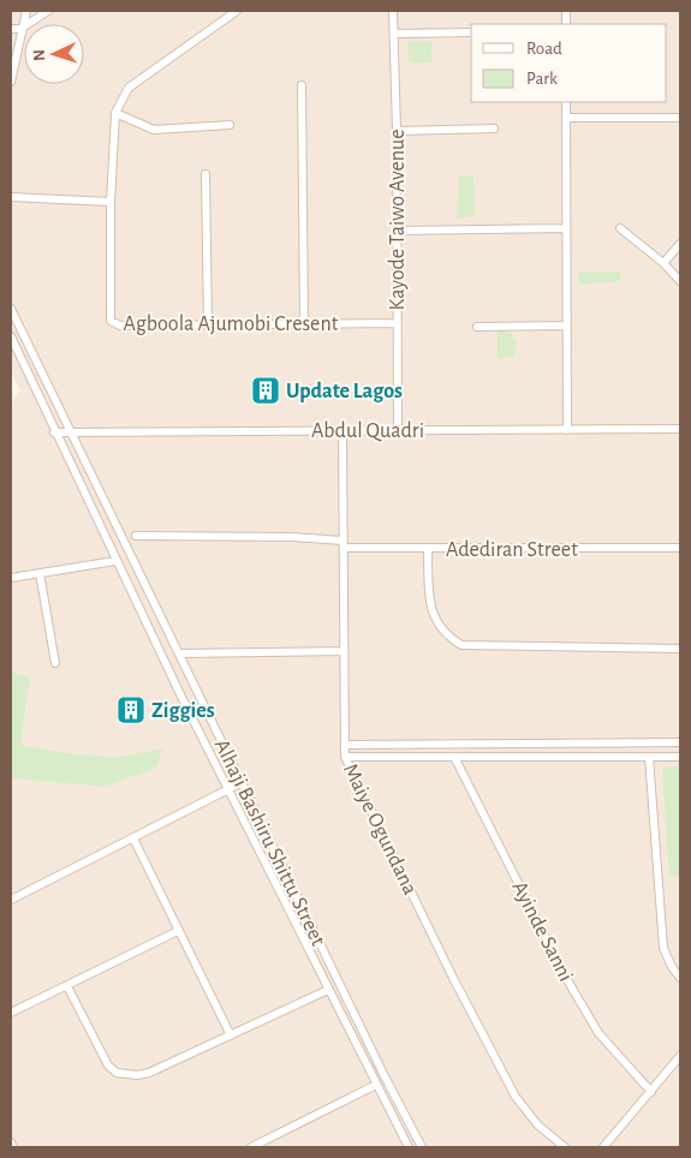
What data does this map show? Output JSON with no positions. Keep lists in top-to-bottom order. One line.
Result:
{"streets":{"street":["Kayode Taiwo Avenue","Agboola Ajumobi Cresent","Abdul Quadri","Adediran Street","Maiye Ogundana","Alhaji Bashiru Shittu Street","Ayinde Sanni"]},"crossings":[["Kayode Taiwo Avenue","Agboola Ajumobi Cresent"],["Kayode Taiwo Avenue","Abdul Quadri"],["Abdul Quadri","Maiye Ogundana"],["Abdul Quadri","Alhaji Bashiru Shittu Street"],["Adediran Street","Maiye Ogundana"]],"places":{"building":["Update Lagos","Ziggies"]},"legend":["Road","Park"],"north":"left"}
